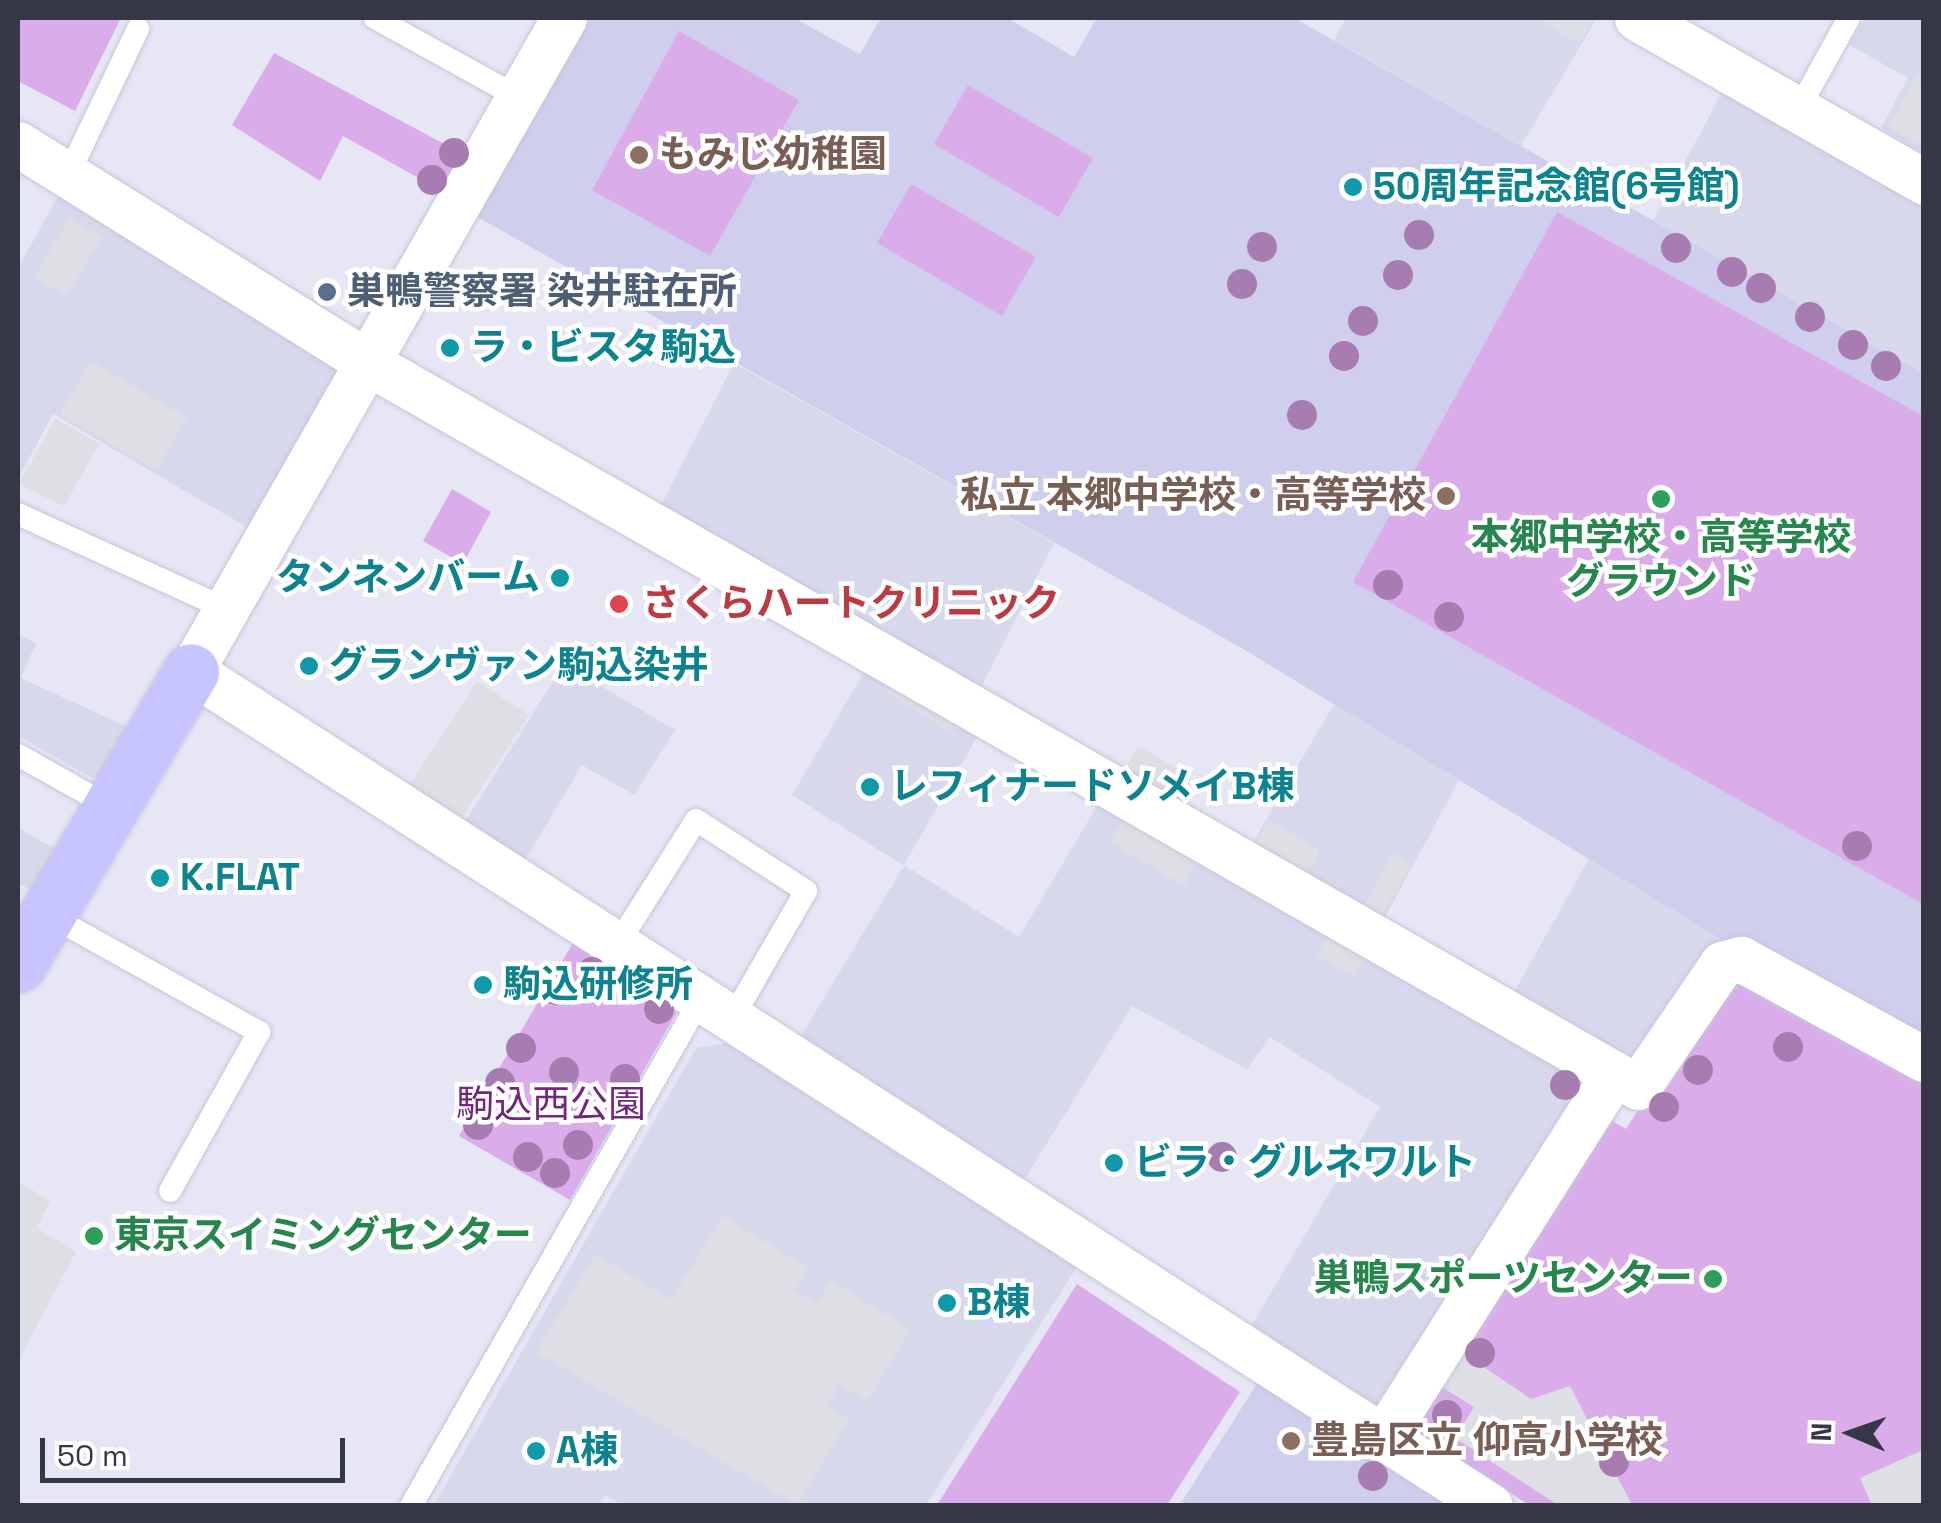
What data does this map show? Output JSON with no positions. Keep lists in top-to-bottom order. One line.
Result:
{"parks":["駒込西公園"],"places":["もみじ幼稚園","50周年記念館(6号館)","巣鴨警察署 染井駐在所","ラ・ビスタ駒込","私立 本郷中学校・高等学校","本郷中学校・高等学校 グラウンド","タンネンバーム","さくらハートクリニック","グランヴァン駒込染井","レフィナードソメイB棟","K.FLAT","駒込研修所","ビラ・グルネワルト","東京スイミングセンター","巣鴨スポーツセンター","B棟","豊島区立 仰高小学校","A棟"],"scale_bar":"50 m","north":"left"}
